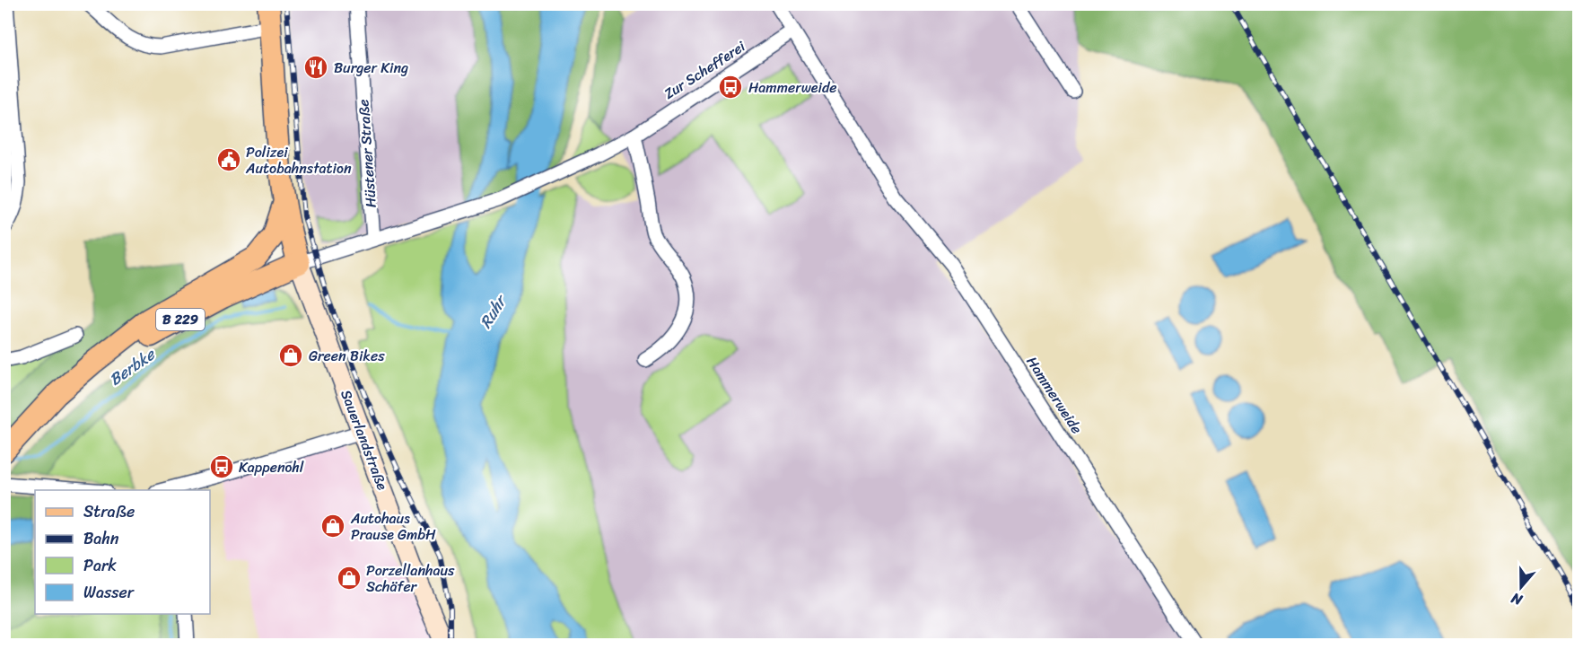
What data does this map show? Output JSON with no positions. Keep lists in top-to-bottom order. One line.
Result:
{"streets":{"main road":["B 229"],"street":["Zur Schefferei","Hüstener Straße","Hammerweide","Sauerlandstraße"]},"crossings":[["Zur Schefferei","Hüstener Straße"],["Zur Schefferei","Hammerweide"],["B 229","Sauerlandstraße"]],"water":["Ruhr","Berbke"],"places":{"restaurant":["Burger King"],"bus stop":["Hammerweide","Kappenohl"],"public building":["Polizei Autobahnstation"],"shop":["Green Bikes","Autohaus Prause GmbH","Porzellanhaus Schäfer"]},"legend":["Straße","Bahn","Park","Wasser"],"north":"bottom"}
